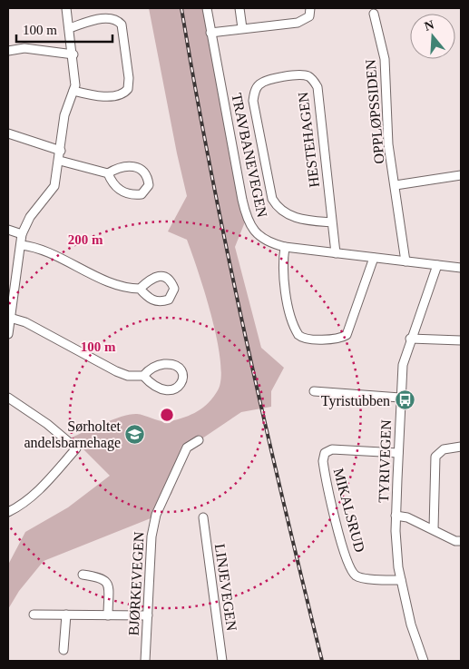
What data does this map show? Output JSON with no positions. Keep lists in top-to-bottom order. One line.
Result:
{"streets":{"street":["OPPLØPSSIDEN","HESTEHAGEN","TRAVBANEVEGEN","TYRIVEGEN","MIKALSRUD","BJØRKEVEGEN","LINJEVEGEN"]},"crossings":[["OPPLØPSSIDEN","TRAVBANEVEGEN"],["HESTEHAGEN","TRAVBANEVEGEN"],["TRAVBANEVEGEN","TYRIVEGEN"],["TYRIVEGEN","MIKALSRUD"]],"places":{"bus stop":["Tyristubben"],"school or university":["Sørholtet andelsbarnehage"]},"scale_bar":"100 m","north":"top","rings":["200 m","100 m"]}
